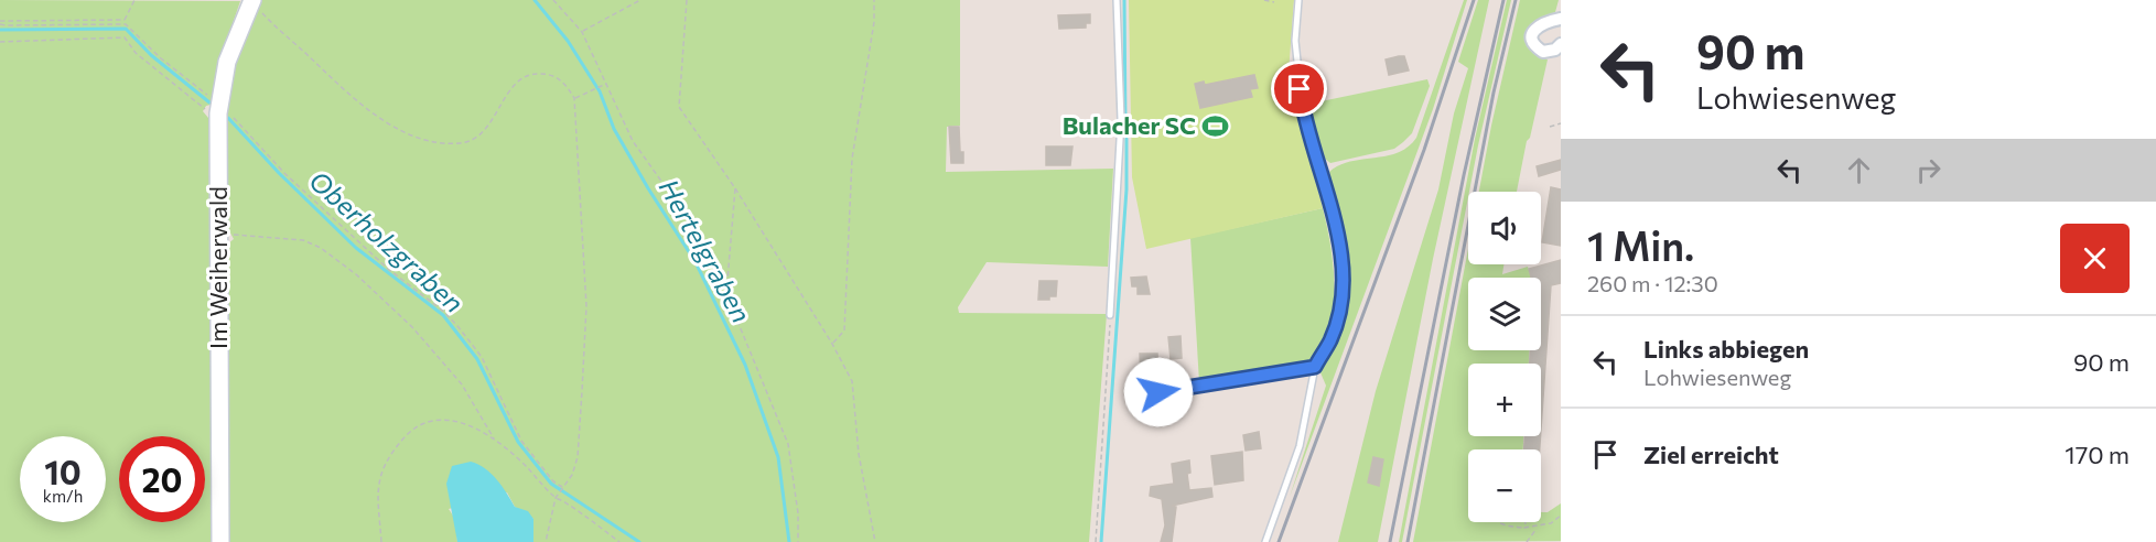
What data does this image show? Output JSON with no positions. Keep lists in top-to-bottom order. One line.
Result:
{"streets":{"street":["Im Weiherwald"]},"water":["Oberholzgraben","Hertelgraben"],"places":{"sports":["Bulacher SC"]},"page":{"turn":["90 m","Lohwiesenweg"],"map_buttons":["+","−"],"heading":["1 Min.","260 m · 12:30"],"list":[{"name":"Links abbiegen","note":"Lohwiesenweg","value":"90 m"},{"name":"Ziel erreicht","value":"170 m"}],"speed":"10 km/h","limit":"20"}}
